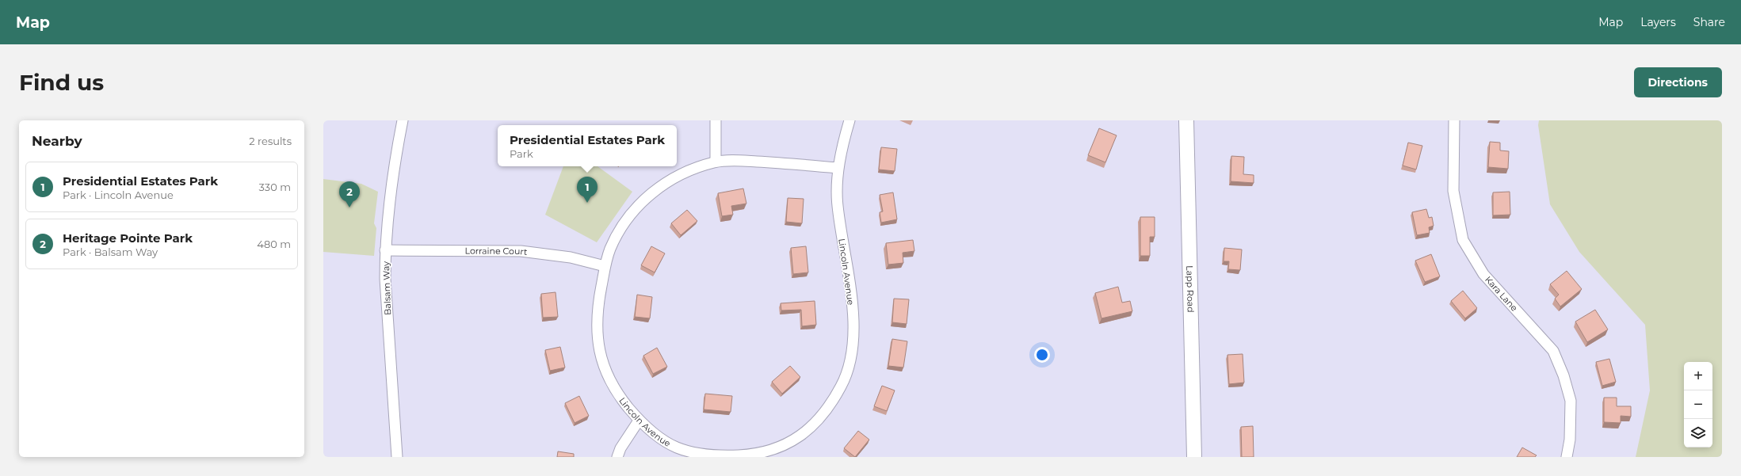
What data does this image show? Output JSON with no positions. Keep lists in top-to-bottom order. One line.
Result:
{"streets":{"street":["Lorraine Court","Lincoln Avenue","Balsam Way","Lapp Road","Kara Lane"]},"crossings":[["Lorraine Court","Lincoln Avenue"],["Lorraine Court","Balsam Way"]],"page":{"header":"Map","nav":["Map","Layers","Share"],"buttons":"Directions","title":"Find us","heading":["Nearby","2 results"],"popup":["Presidential Estates Park","Park"],"list":[{"mark":"1","name":"Presidential Estates Park","note":"Park · Lincoln Avenue","value":"330 m"},{"mark":"2","name":"Heritage Pointe Park","note":"Park · Balsam Way","value":"480 m"}],"pins":["1","2"],"map_buttons":["+","−"]}}
